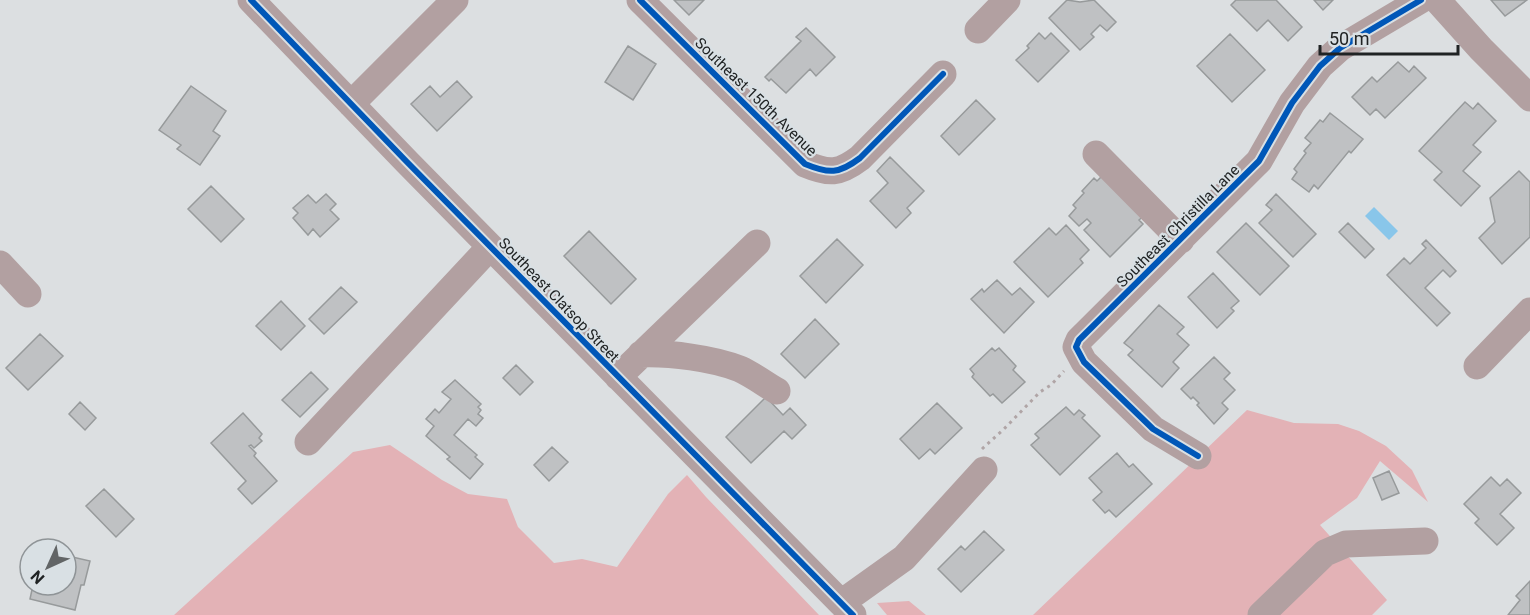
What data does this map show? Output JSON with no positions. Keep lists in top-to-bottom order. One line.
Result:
{"streets":{"street":["Southeast 150th Avenue","Southeast Christilla Lane","Southeast Clatsop Street"]},"scale_bar":"50 m","north":"bottom left"}
